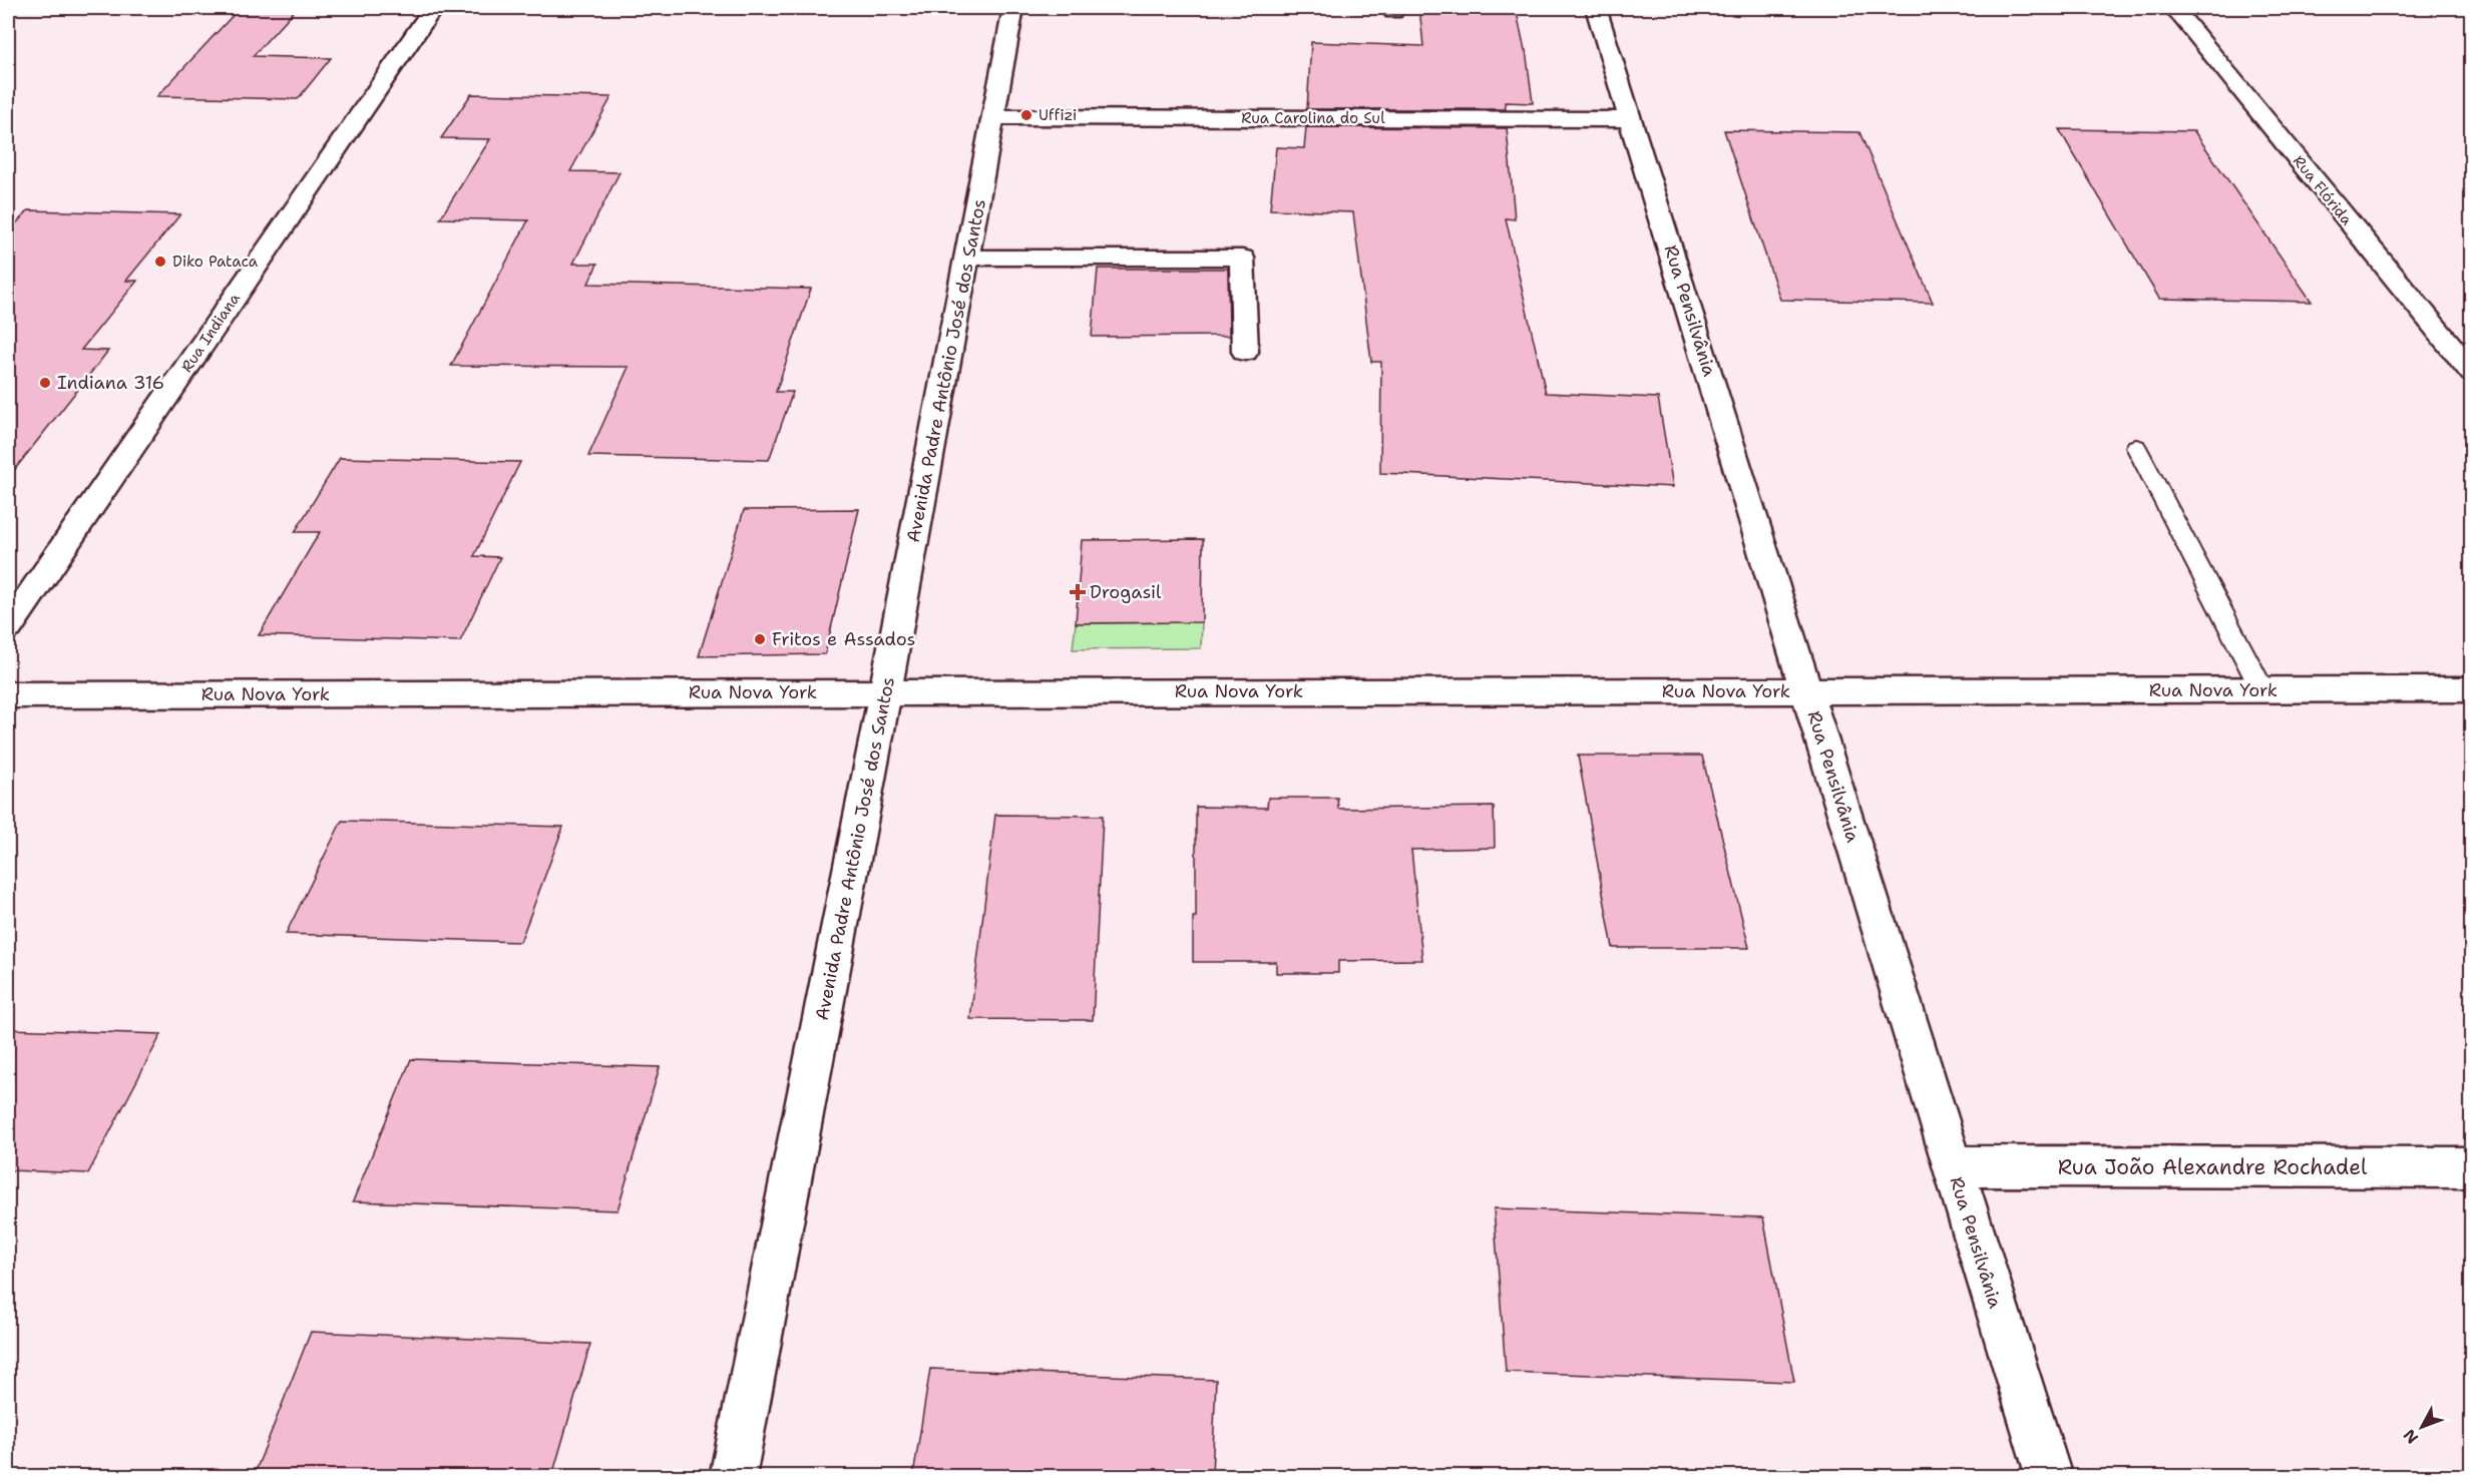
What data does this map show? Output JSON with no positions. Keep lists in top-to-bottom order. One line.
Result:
{"streets":{"street":["Rua Carolina do Sul","Rua Flórida","Rua Pensilvânia","Rua Indiana","Avenida Padre Antônio José dos Santos","Rua Nova York","Rua João Alexandre Rochadel"]},"crossings":[["Rua Carolina do Sul","Rua Pensilvânia"],["Rua Carolina do Sul","Avenida Padre Antônio José dos Santos"],["Rua Pensilvânia","Rua Nova York"],["Rua Pensilvânia","Rua João Alexandre Rochadel"],["Avenida Padre Antônio José dos Santos","Rua Nova York"]],"places":{"other":["Uffizi","Diko Pataca","Indiana 316","Fritos e Assados"],"health":["Drogasil"]},"north":"bottom left"}
